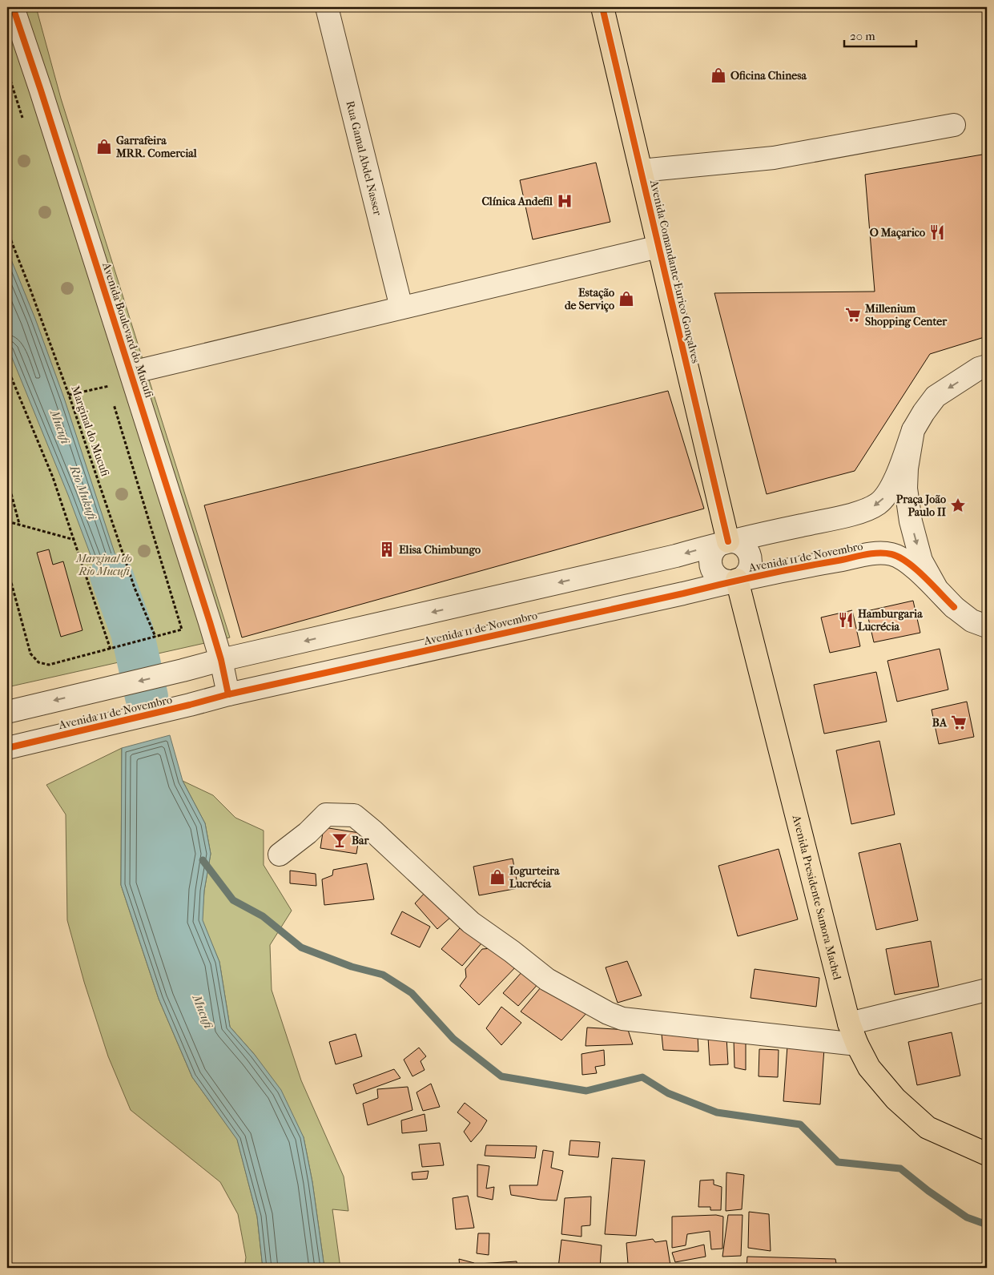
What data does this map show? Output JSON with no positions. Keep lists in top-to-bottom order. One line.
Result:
{"streets":{"main road":["Avenida Comandante Eurico Gonçalves","Avenida Presidente Samora Machel"],"street":["Rua Gamal Abdel Nasser","Avenida Boulevard do Mucufi","Avenida 11 de Novembro"],"path":["Marginal do Mucufi"]},"crossings":[["Avenida Comandante Eurico Gonçalves","Avenida 11 de Novembro"],["Avenida Boulevard do Mucufi","Avenida 11 de Novembro"],["Avenida 11 de Novembro","Avenida Presidente Samora Machel"]],"water":["Mucufi","Rio Mukufi"],"parks":["Marginal do Rio Mucufi"],"places":{"shop":["Oficina Chinesa","Garrafeira MRR. Comercial","Estação de Serviço","Iogurteira Lucrécia"],"hospital":["Clínica Andefil"],"restaurant":["O Maçarico","Hamburgaria Lucrécia"],"supermarket":["Millenium Shopping Center","BA"],"place":["Praça João Paulo II"],"building":["Elisa Chimbungo"],"bar":["Bar"]},"scale_bar":"20 m"}
